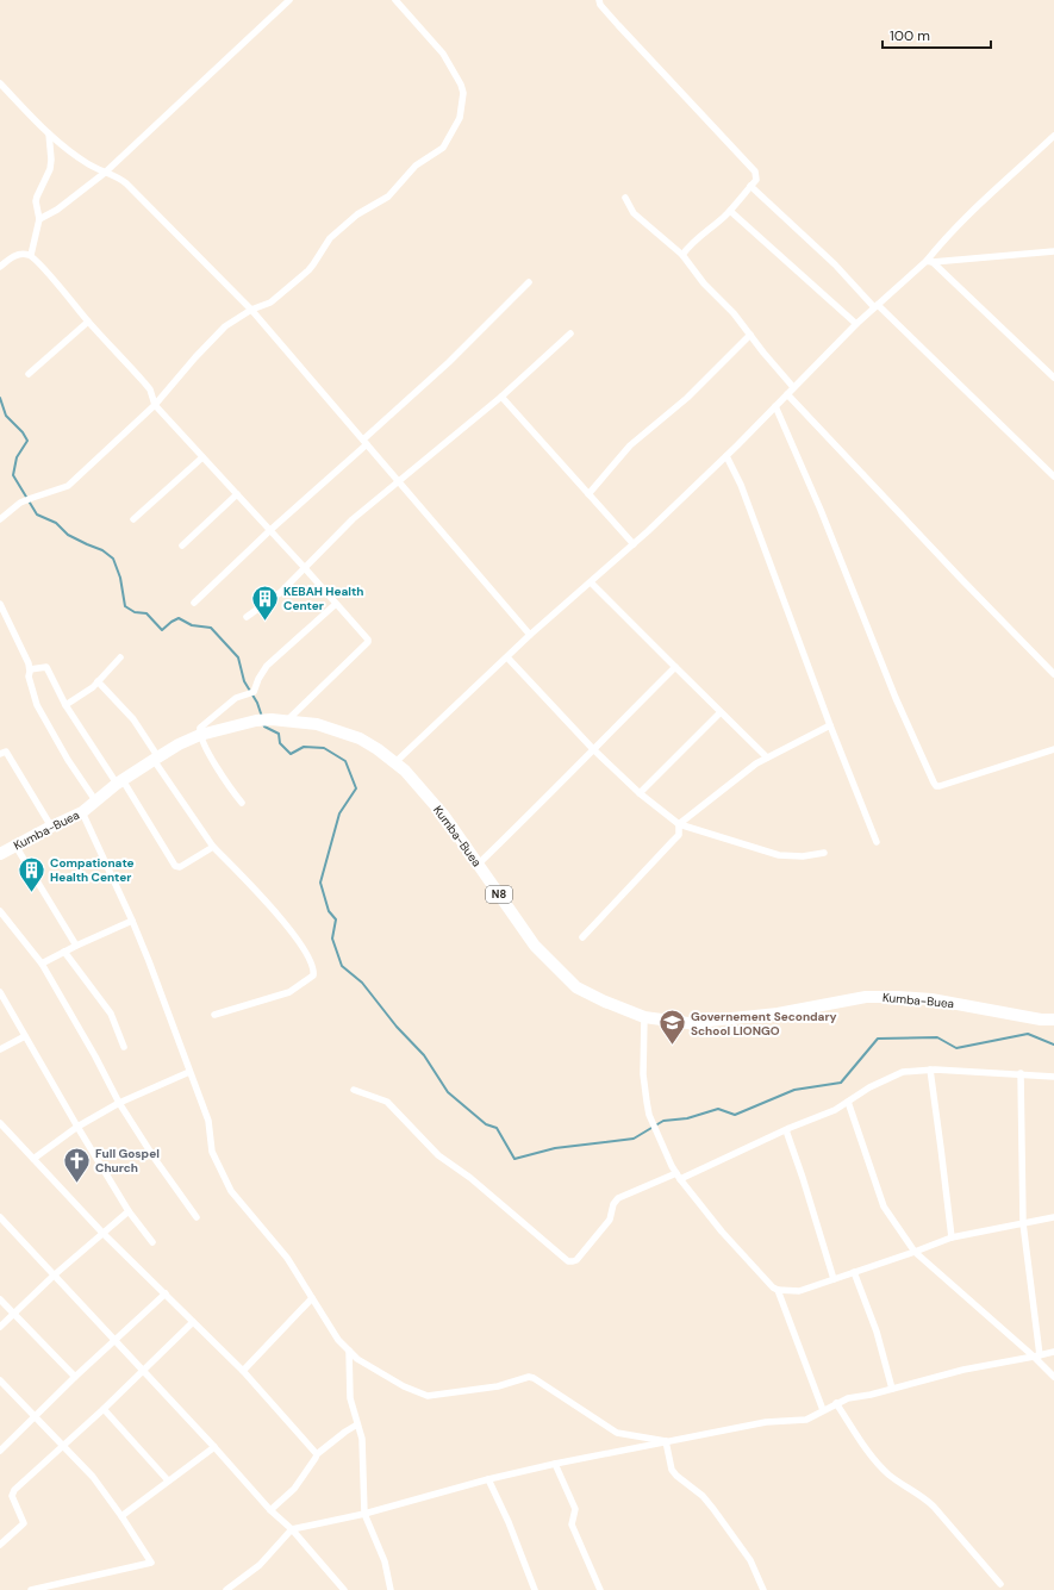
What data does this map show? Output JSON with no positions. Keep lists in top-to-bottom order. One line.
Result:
{"streets":{"highway":["Kumba-Buea","N8"]},"places":{"building":["KEBAH Health Center","Compationate Health Center"],"school or university":["Governement Secondary School LIONGO"],"church":["Full Gospel Church"]},"scale_bar":"100 m"}
